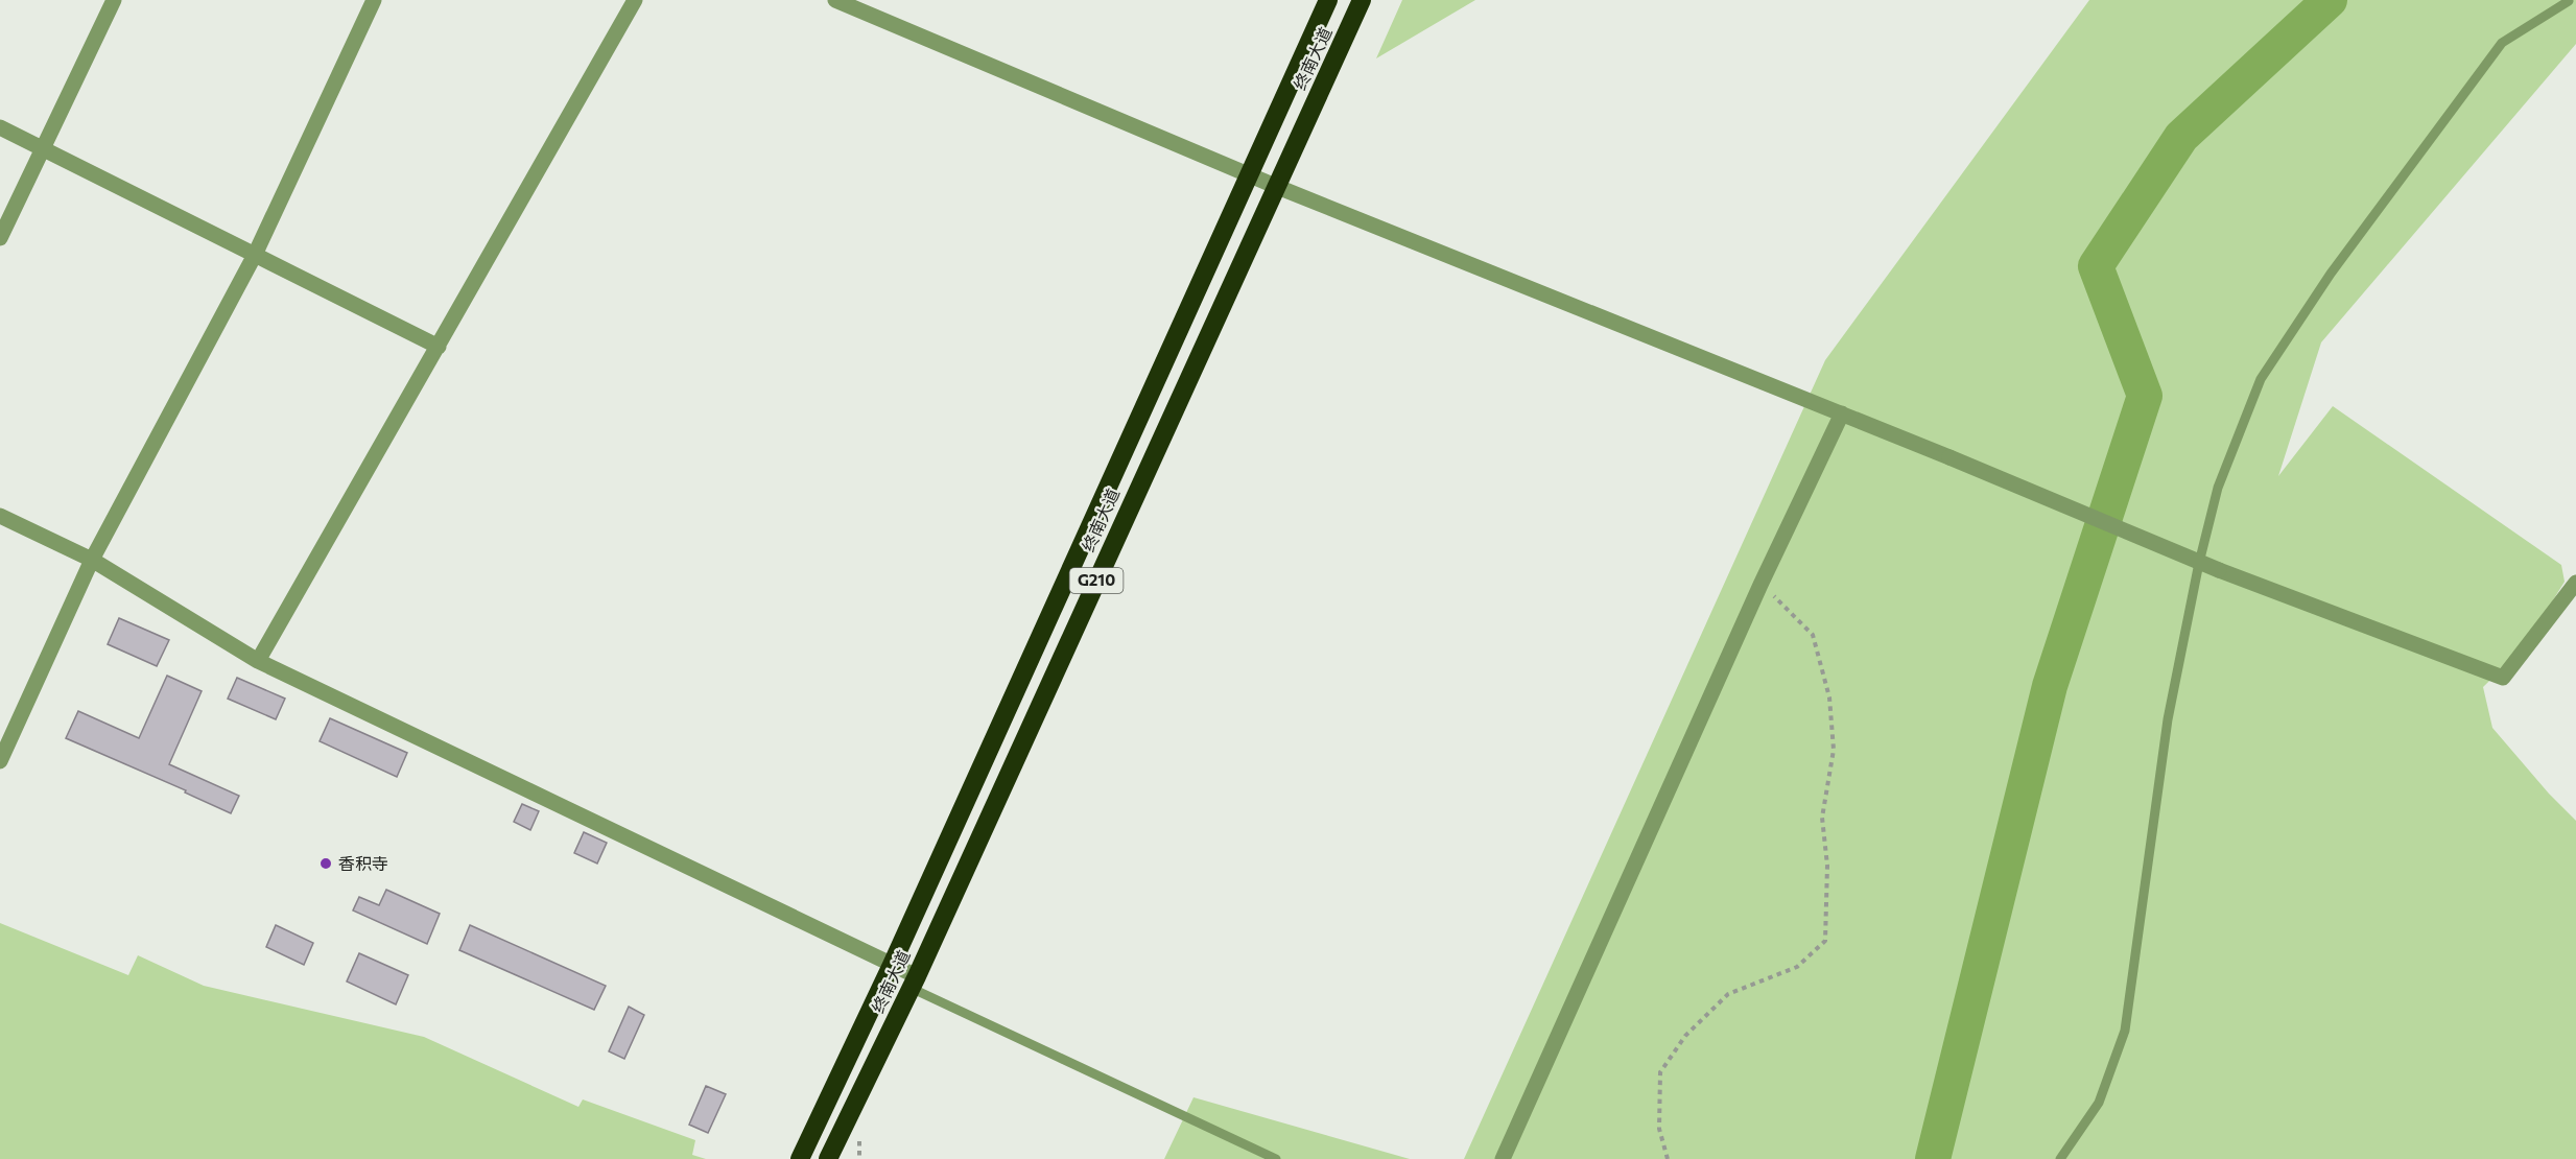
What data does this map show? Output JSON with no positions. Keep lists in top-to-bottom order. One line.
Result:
{"streets":{"highway":["终南大道","G210"]},"places":["香积寺"]}
